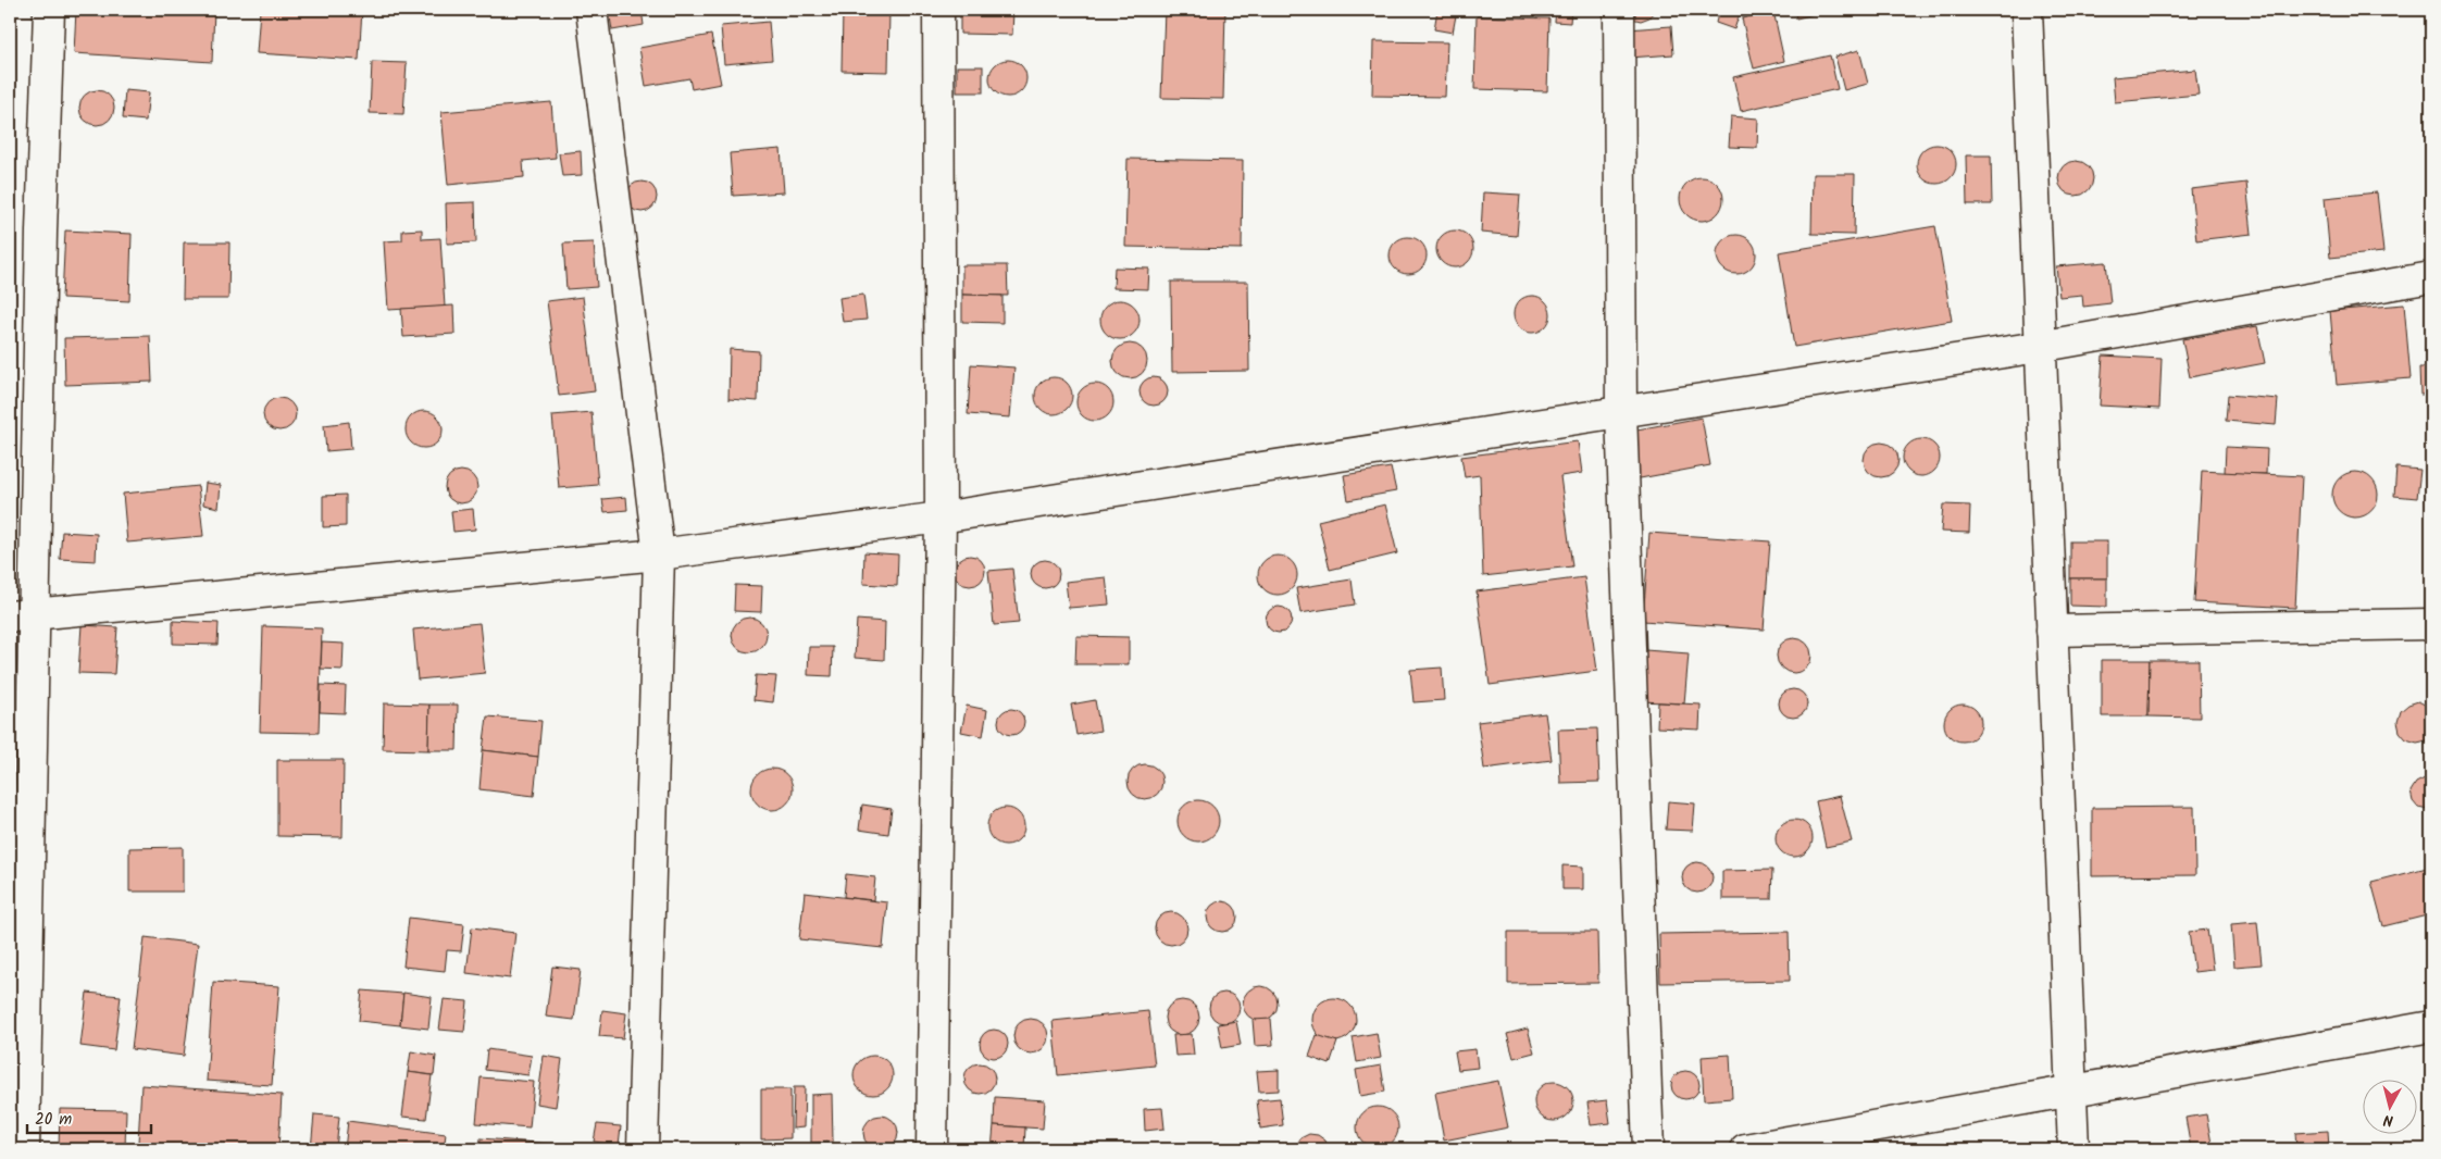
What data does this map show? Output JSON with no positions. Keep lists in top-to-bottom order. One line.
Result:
{"scale_bar":"20 m","north":"bottom"}
